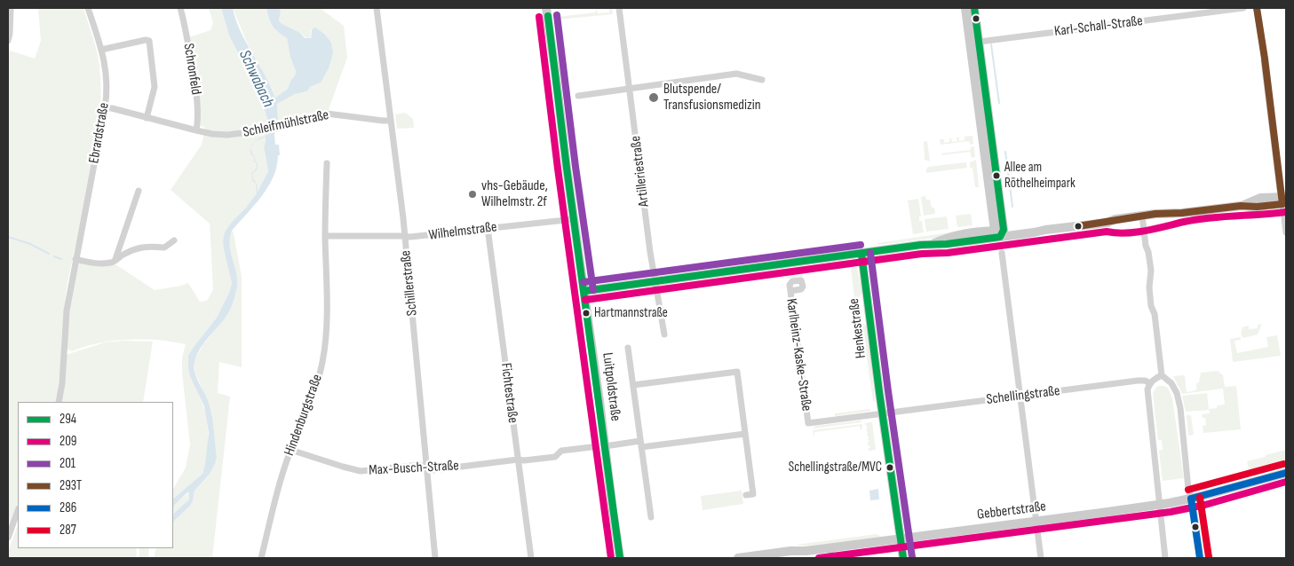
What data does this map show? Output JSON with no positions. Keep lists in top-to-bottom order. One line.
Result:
{"streets":{"main road":["Henkestraße","Luitpoldstraße","Gebbertstraße"],"street":["Karl-Schall-Straße","Schronfeld","Schleifmühlstraße","Ebrardstraße","Artilleriestraße","Wilhelmstraße","Schillerstraße","Karlheinz-Kaske-Straße","Fichtestraße","Schellingstraße","Hindenburgstraße","Max-Busch-Straße"]},"crossings":[["Schronfeld","Schleifmühlstraße"],["Schleifmühlstraße","Ebrardstraße"],["Schleifmühlstraße","Schillerstraße"],["Wilhelmstraße","Schillerstraße"],["Wilhelmstraße","Luitpoldstraße"],["Wilhelmstraße","Fichtestraße"],["Wilhelmstraße","Hindenburgstraße"],["Schillerstraße","Max-Busch-Straße"],["Henkestraße","Karlheinz-Kaske-Straße"],["Henkestraße","Schellingstraße"],["Henkestraße","Gebbertstraße"],["Karlheinz-Kaske-Straße","Schellingstraße"],["Fichtestraße","Max-Busch-Straße"],["Hindenburgstraße","Max-Busch-Straße"]],"water":["Schwabach"],"places":["Blutspende/ Transfusionsmedizin","Allee am Röthelheimpark","vhs-Gebäude, Wilhelmstr. 2f","Hartmannstraße","Schellingstraße/MVC"],"lines":["transit line 294","transit line 293T","transit line 201","transit line 209","transit line 287","transit line 286"],"legend":["294","209","201","293T","286","287"]}
